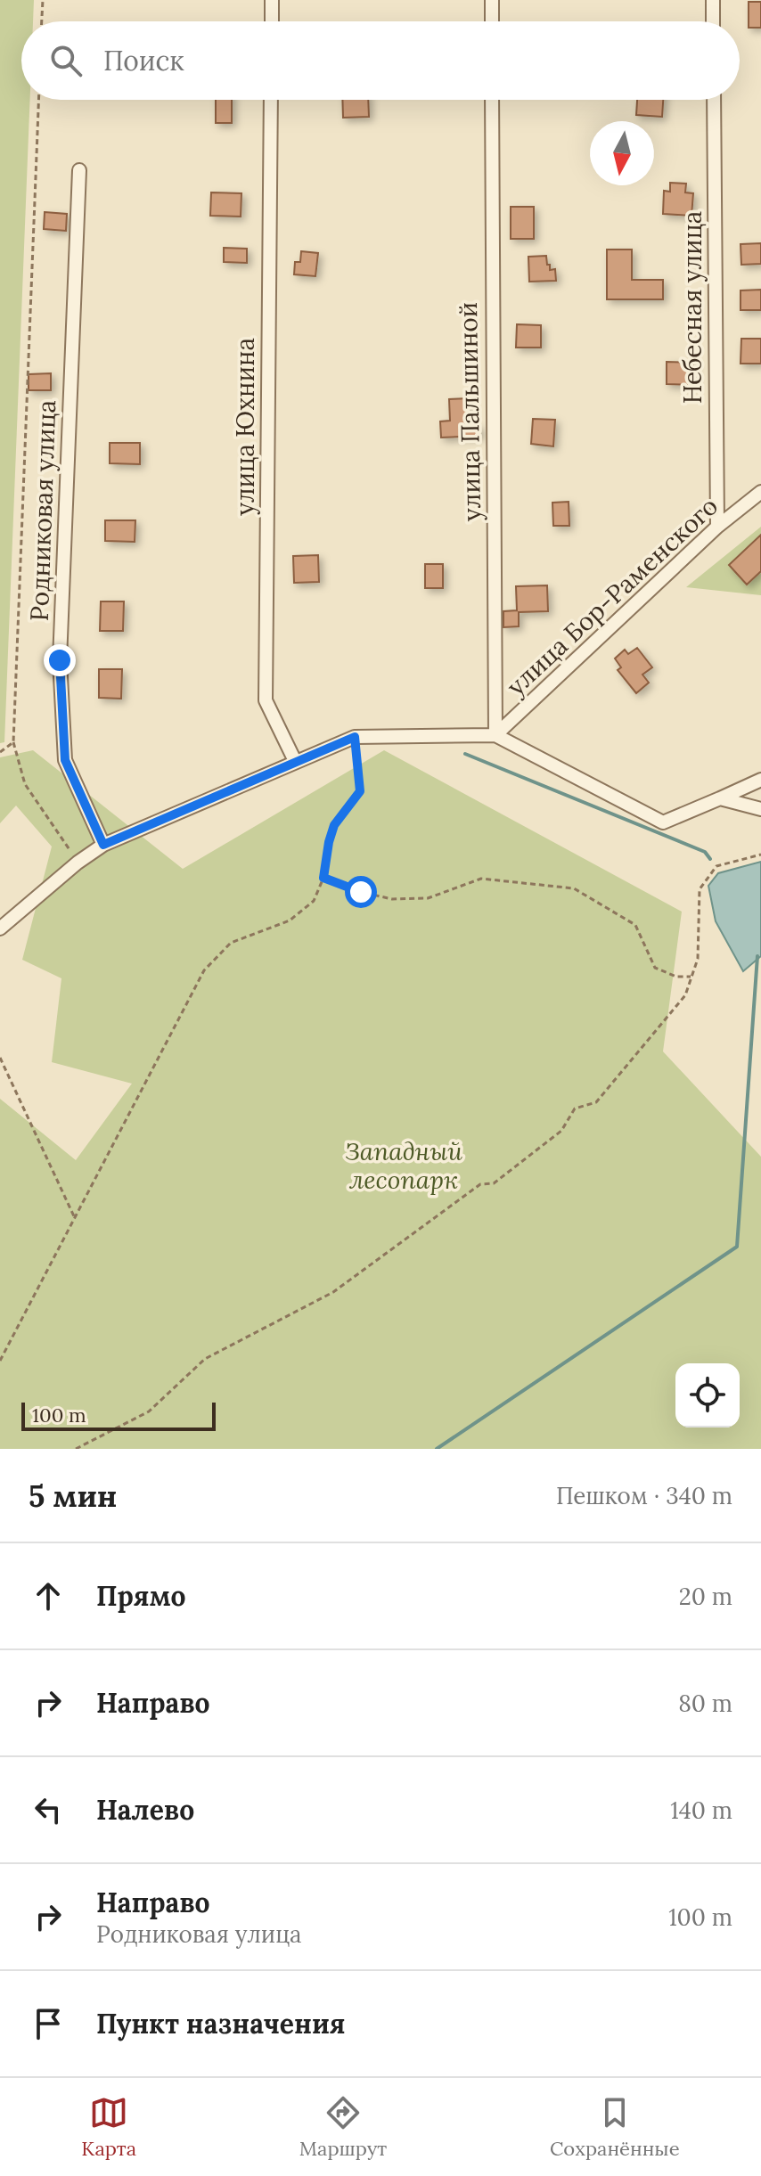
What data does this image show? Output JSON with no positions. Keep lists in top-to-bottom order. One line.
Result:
{"streets":{"street":["Небесная улица","улица Пальшиной","улица Юхнина","Родниковая улица","улица Бор-Раменского"]},"crossings":[["Небесная улица","улица Бор-Раменского"],["улица Пальшиной","улица Бор-Раменского"]],"parks":["Западный лесопарк"],"scale_bar":"100 m","north":"bottom","page":{"search":"Поиск","scale":"100 m","heading":["5 мин","Пешком · 340 m"],"list":[["Прямо","20 m"],["Направо","80 m"],["Налево","140 m"],["Направо","Родниковая улица","100 m"],"Пункт назначения"],"nav":["Карта","Маршрут","Сохранённые"]}}
